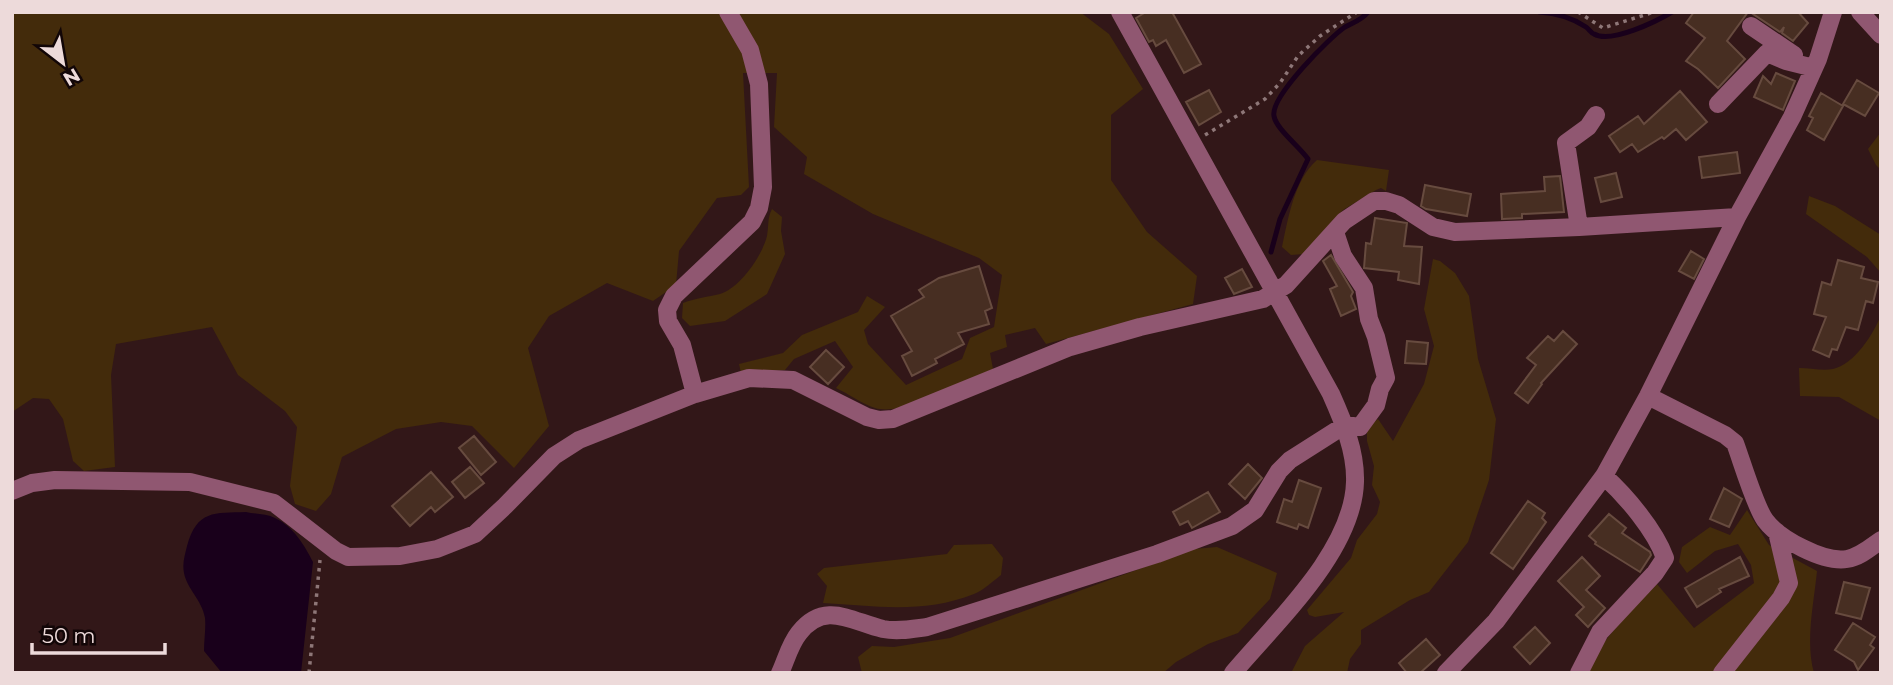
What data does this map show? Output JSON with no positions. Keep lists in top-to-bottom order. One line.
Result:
{"scale_bar":"50 m","north":"bottom right"}
